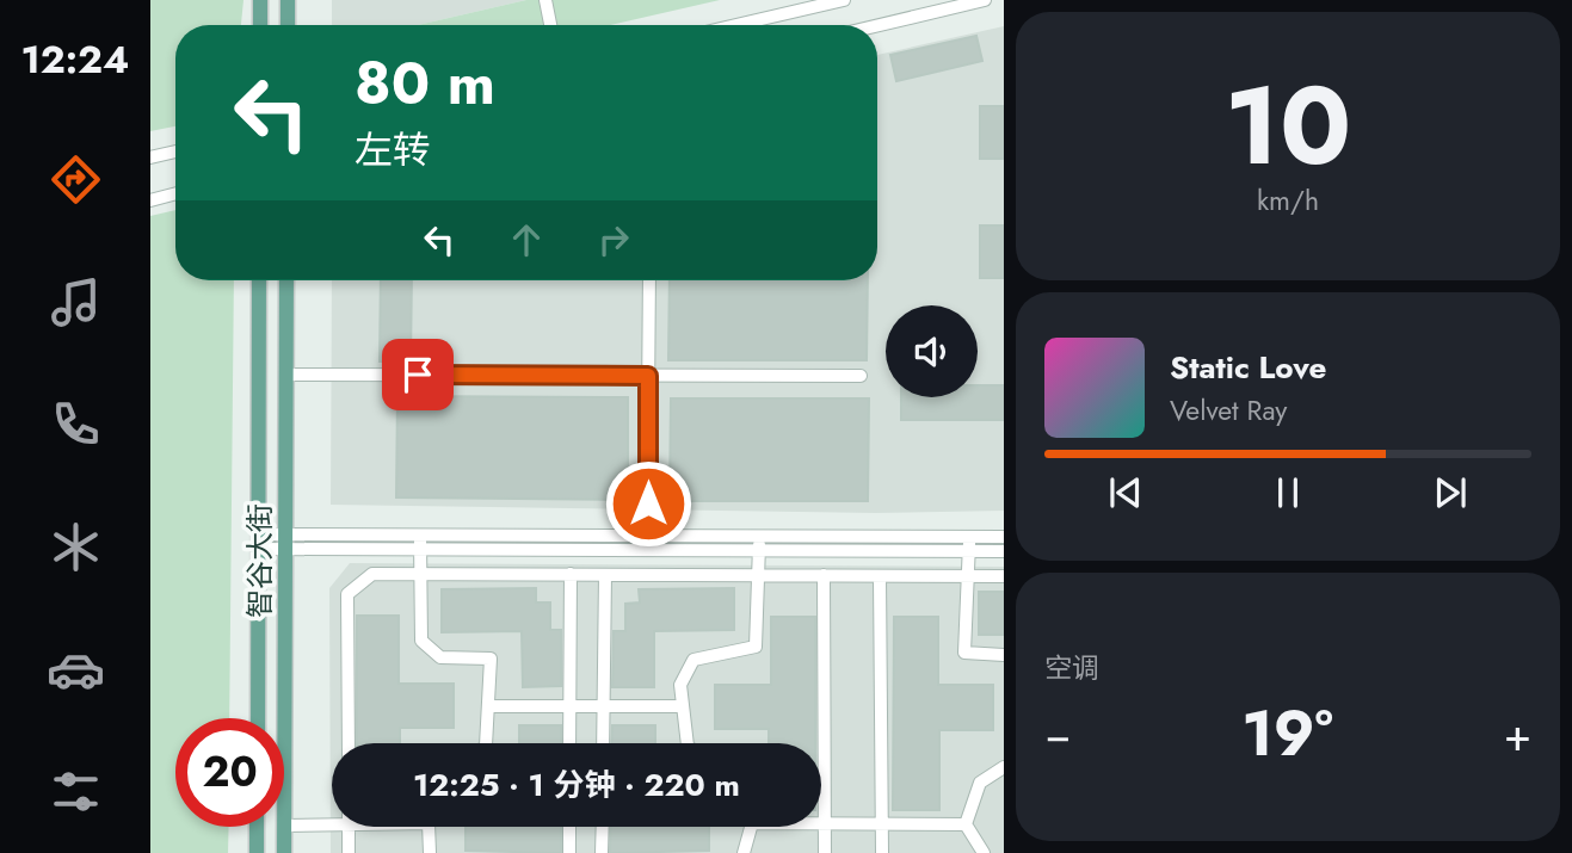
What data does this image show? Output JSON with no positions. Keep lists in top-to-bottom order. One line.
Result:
{"streets":{"main road":["智谷大街"]},"page":{"tabs":"12:24","tile":[["10","km/h"],"空调"],"turn":["80 m","左转"],"song":["Static Love","Velvet Ray"],"heat":["−","19°","+"],"limit":"20","trip":"12:25 · 1 分钟 · 220 m"}}
